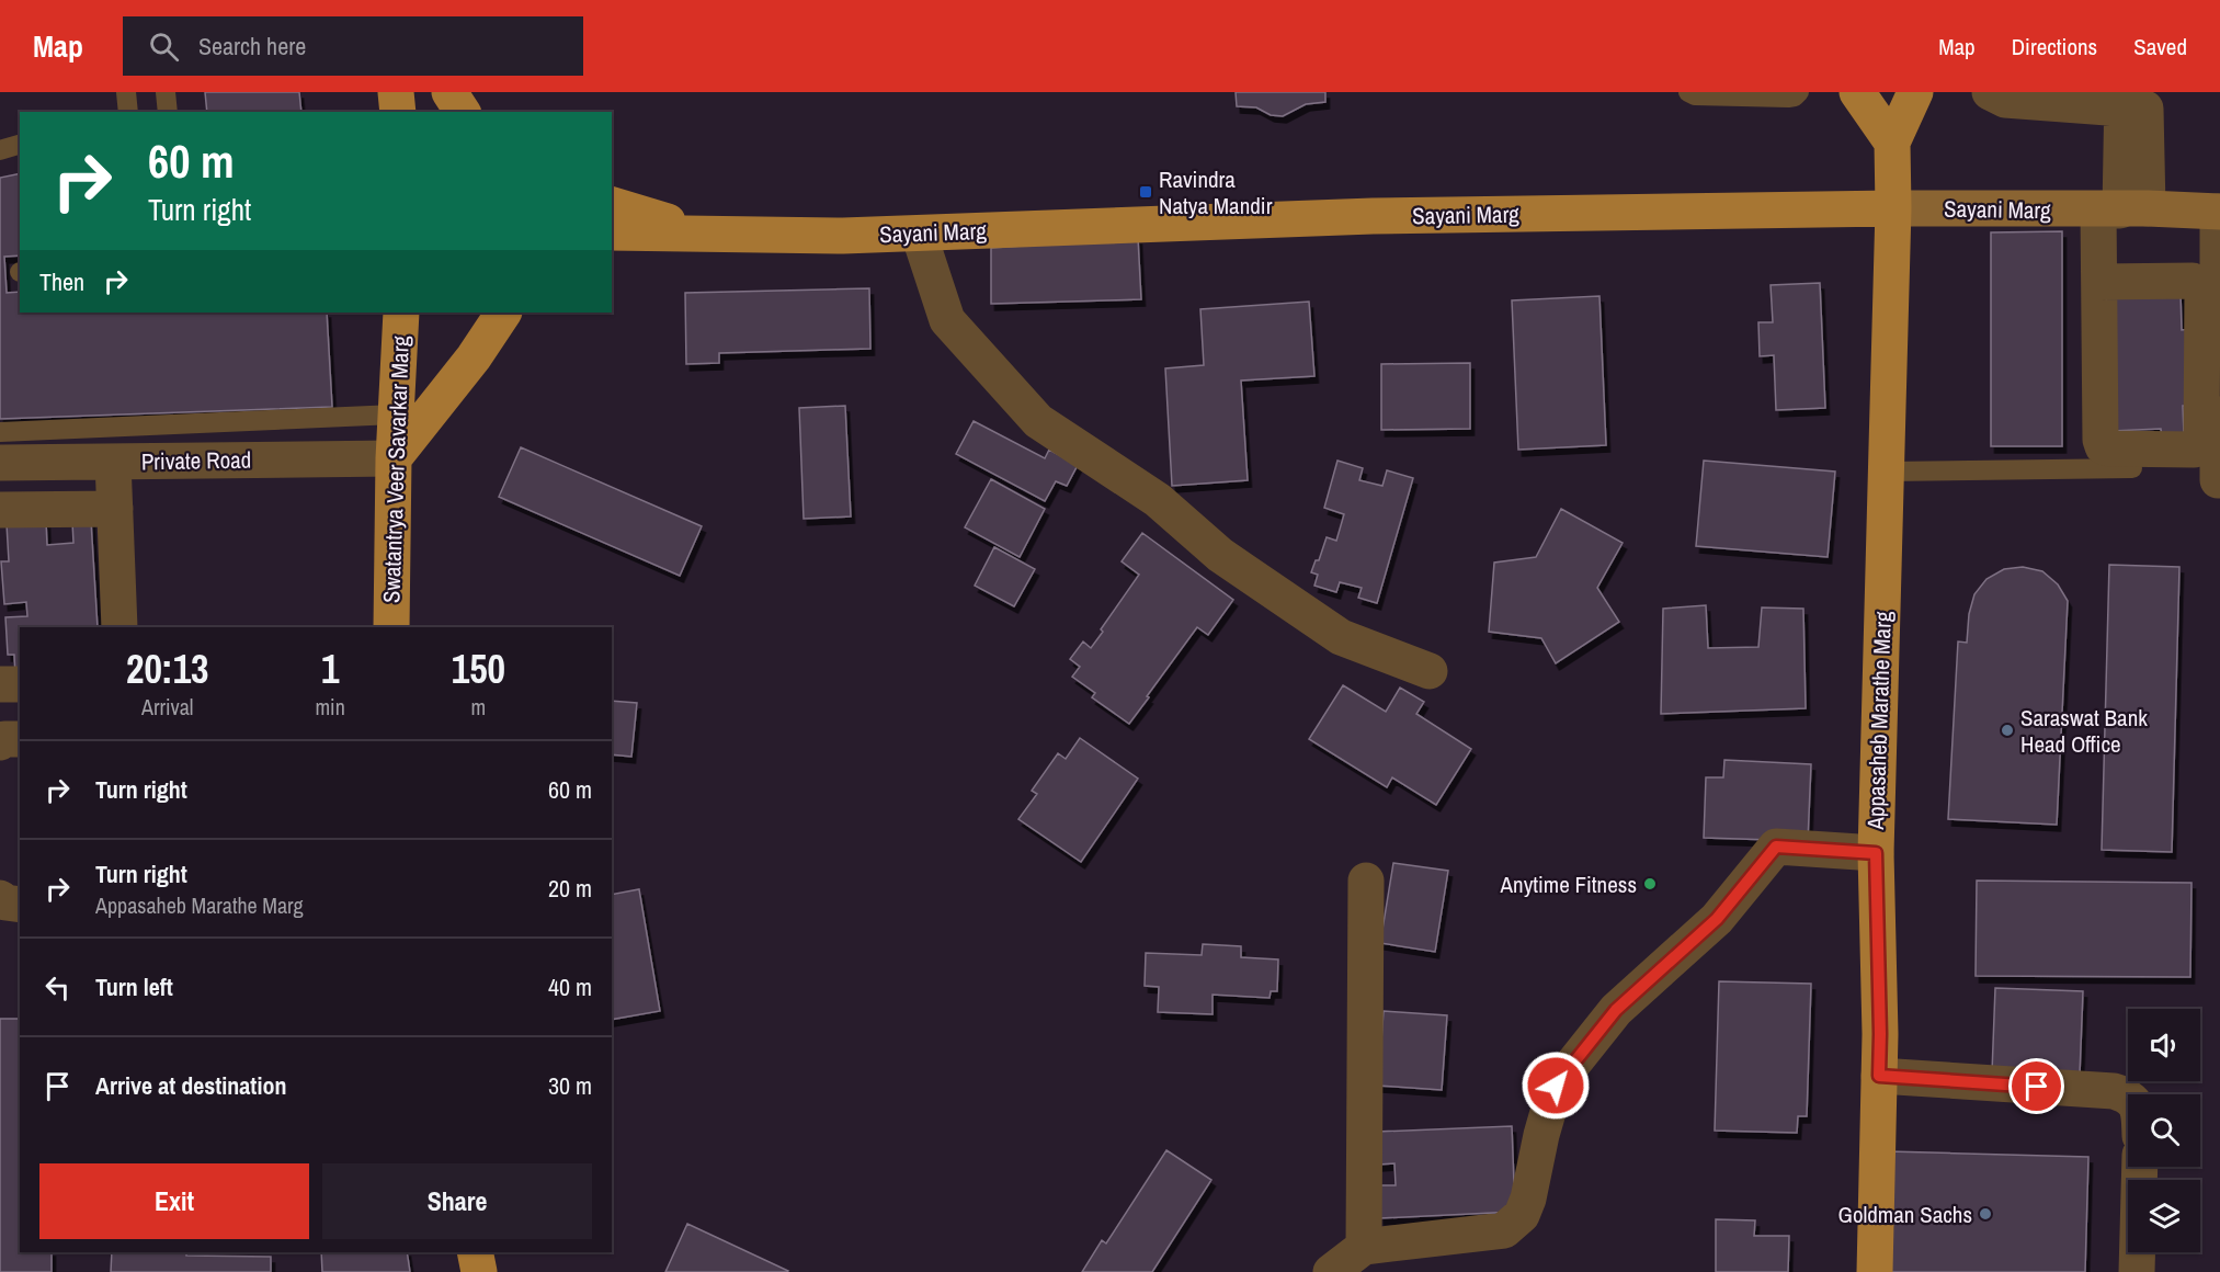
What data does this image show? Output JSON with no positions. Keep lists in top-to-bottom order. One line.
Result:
{"streets":{"main road":["Sayani Marg","Swatantrya Veer Savarkar Marg","Appasaheb Marathe Marg"],"street":["Private Road"]},"crossings":[["Sayani Marg","Appasaheb Marathe Marg"],["Private Road","Swatantrya Veer Savarkar Marg"]],"places":{"transit":["Ravindra Natya Mandir"],"other":["Saraswat Bank Head Office","Anytime Fitness","Goldman Sachs"]},"page":{"header":"Map","search":"Search here","nav":["Map","Directions","Saved"],"turn":["60 m","Turn right"],"then":"Then","eta":["20:13","Arrival","1","min","150","m"],"list":[{"name":"Turn right","value":"60 m"},{"name":"Turn right","note":"Appasaheb Marathe Marg","value":"20 m"},{"name":"Turn left","value":"40 m"},{"name":"Arrive at destination","value":"30 m"}],"buttons":["Exit","Share"]}}
